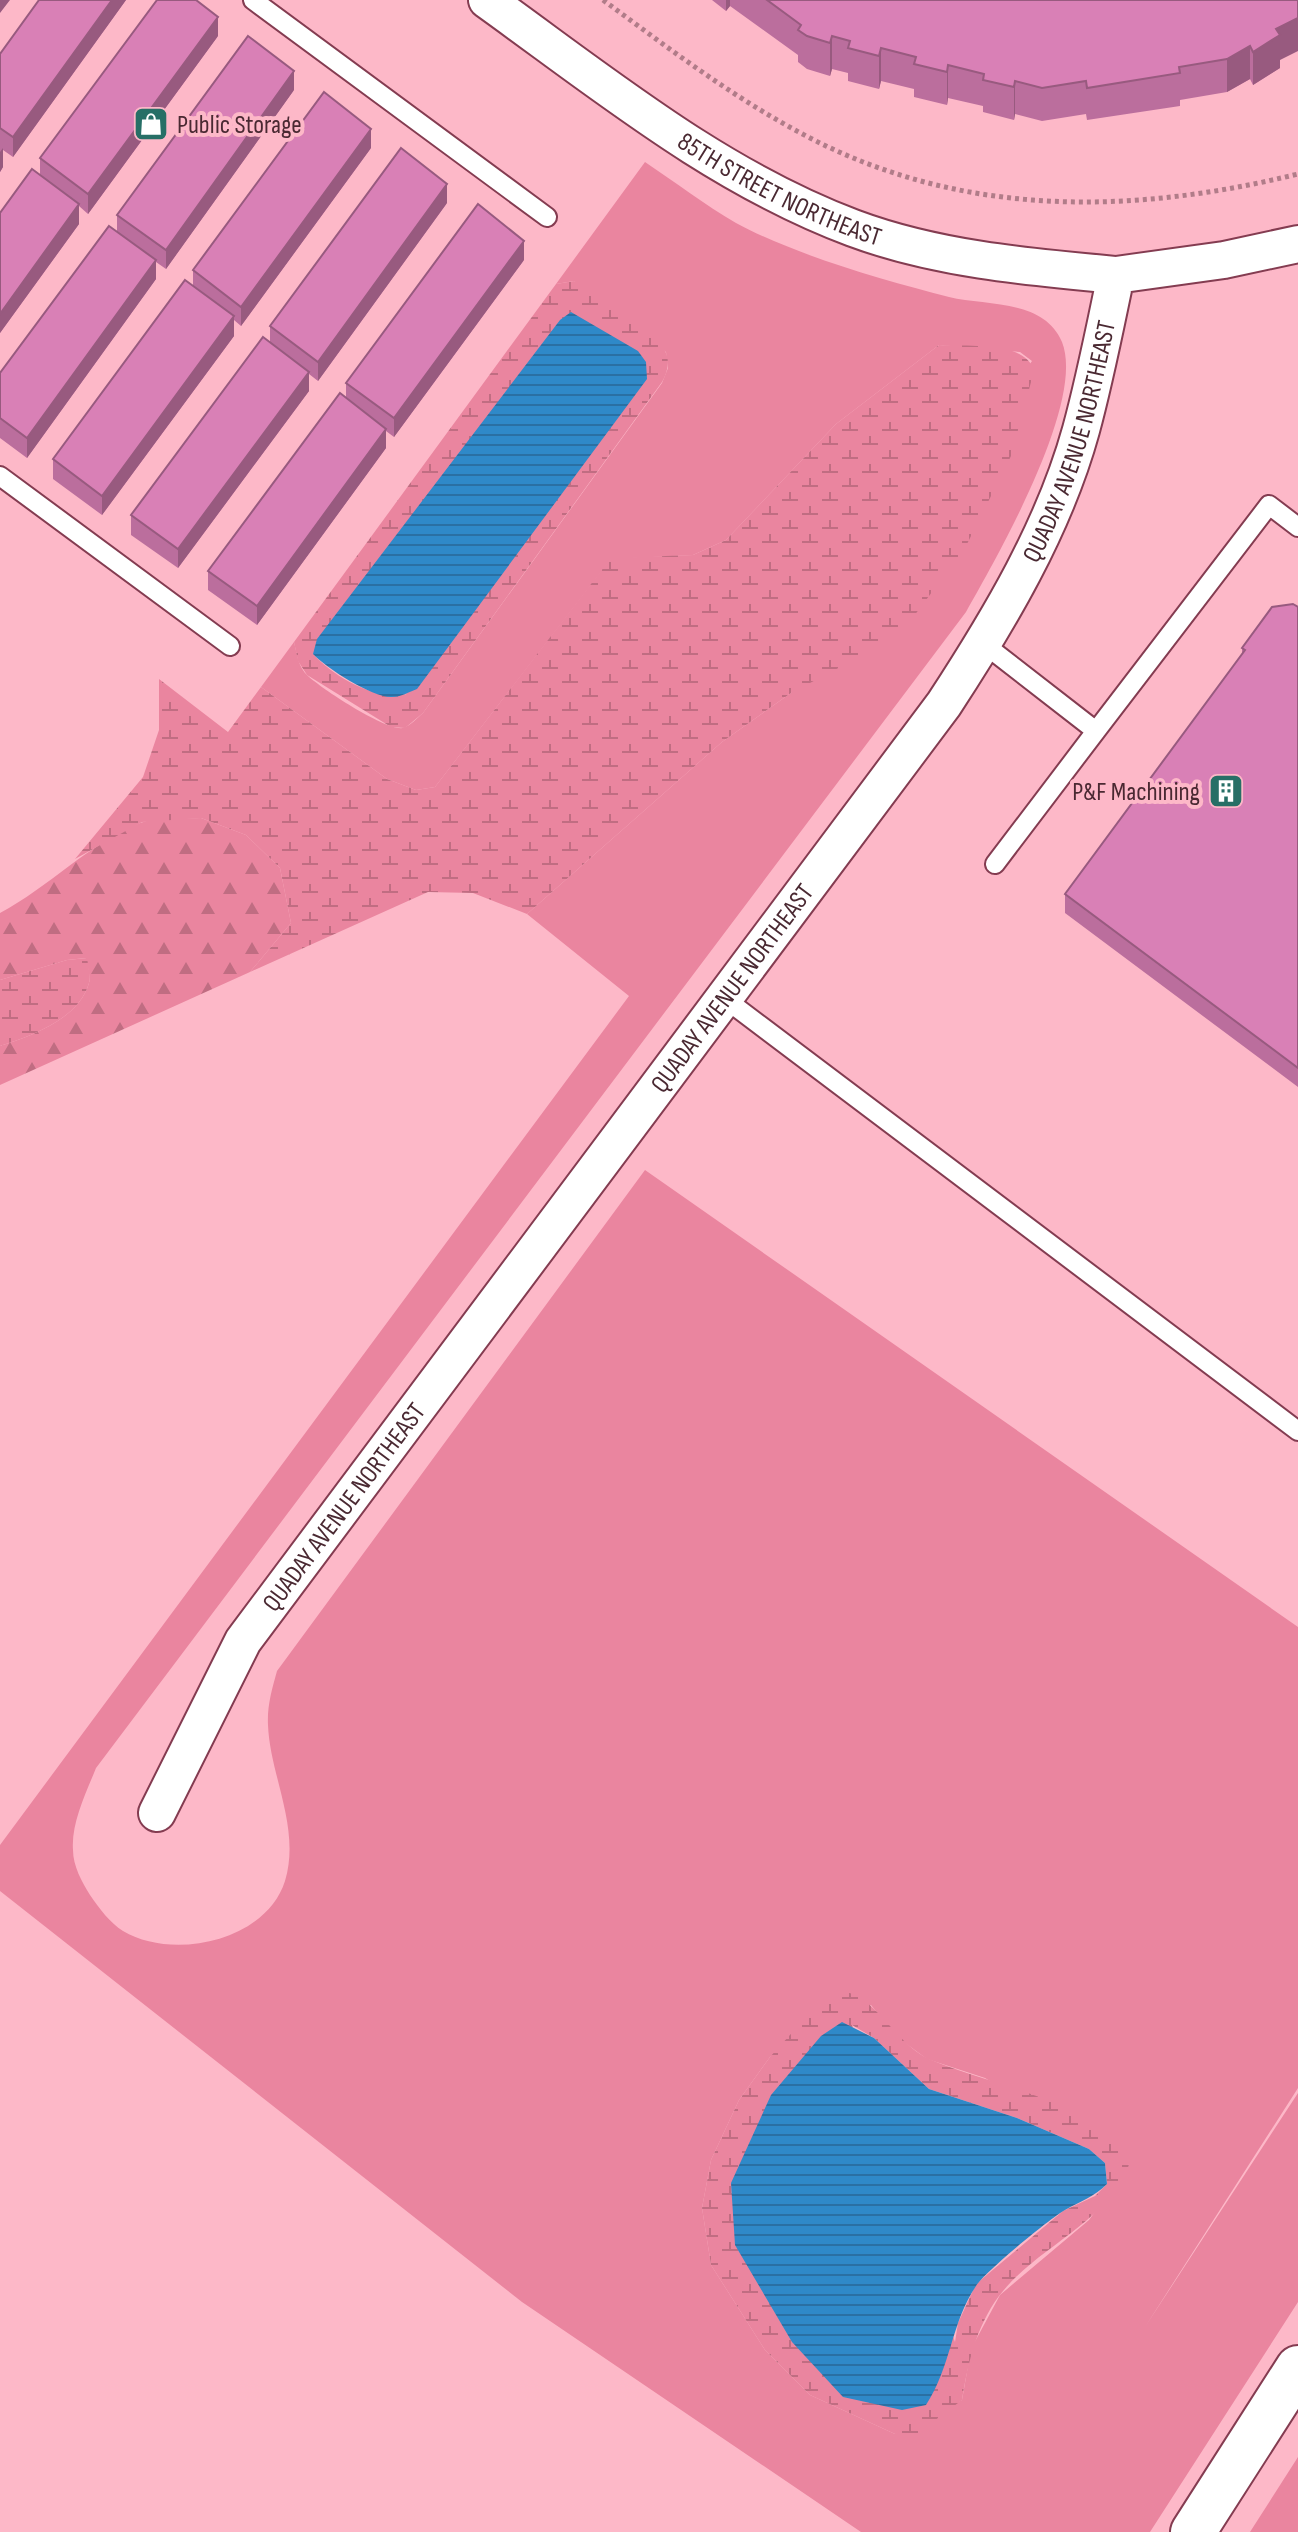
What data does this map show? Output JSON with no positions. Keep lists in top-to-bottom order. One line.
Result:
{"streets":{"street":["85TH STREET NORTHEAST","QUADAY AVENUE NORTHEAST"]},"crossings":[["85TH STREET NORTHEAST","QUADAY AVENUE NORTHEAST"]],"places":{"shop":["Public Storage"],"building":["P&F Machining"]}}
